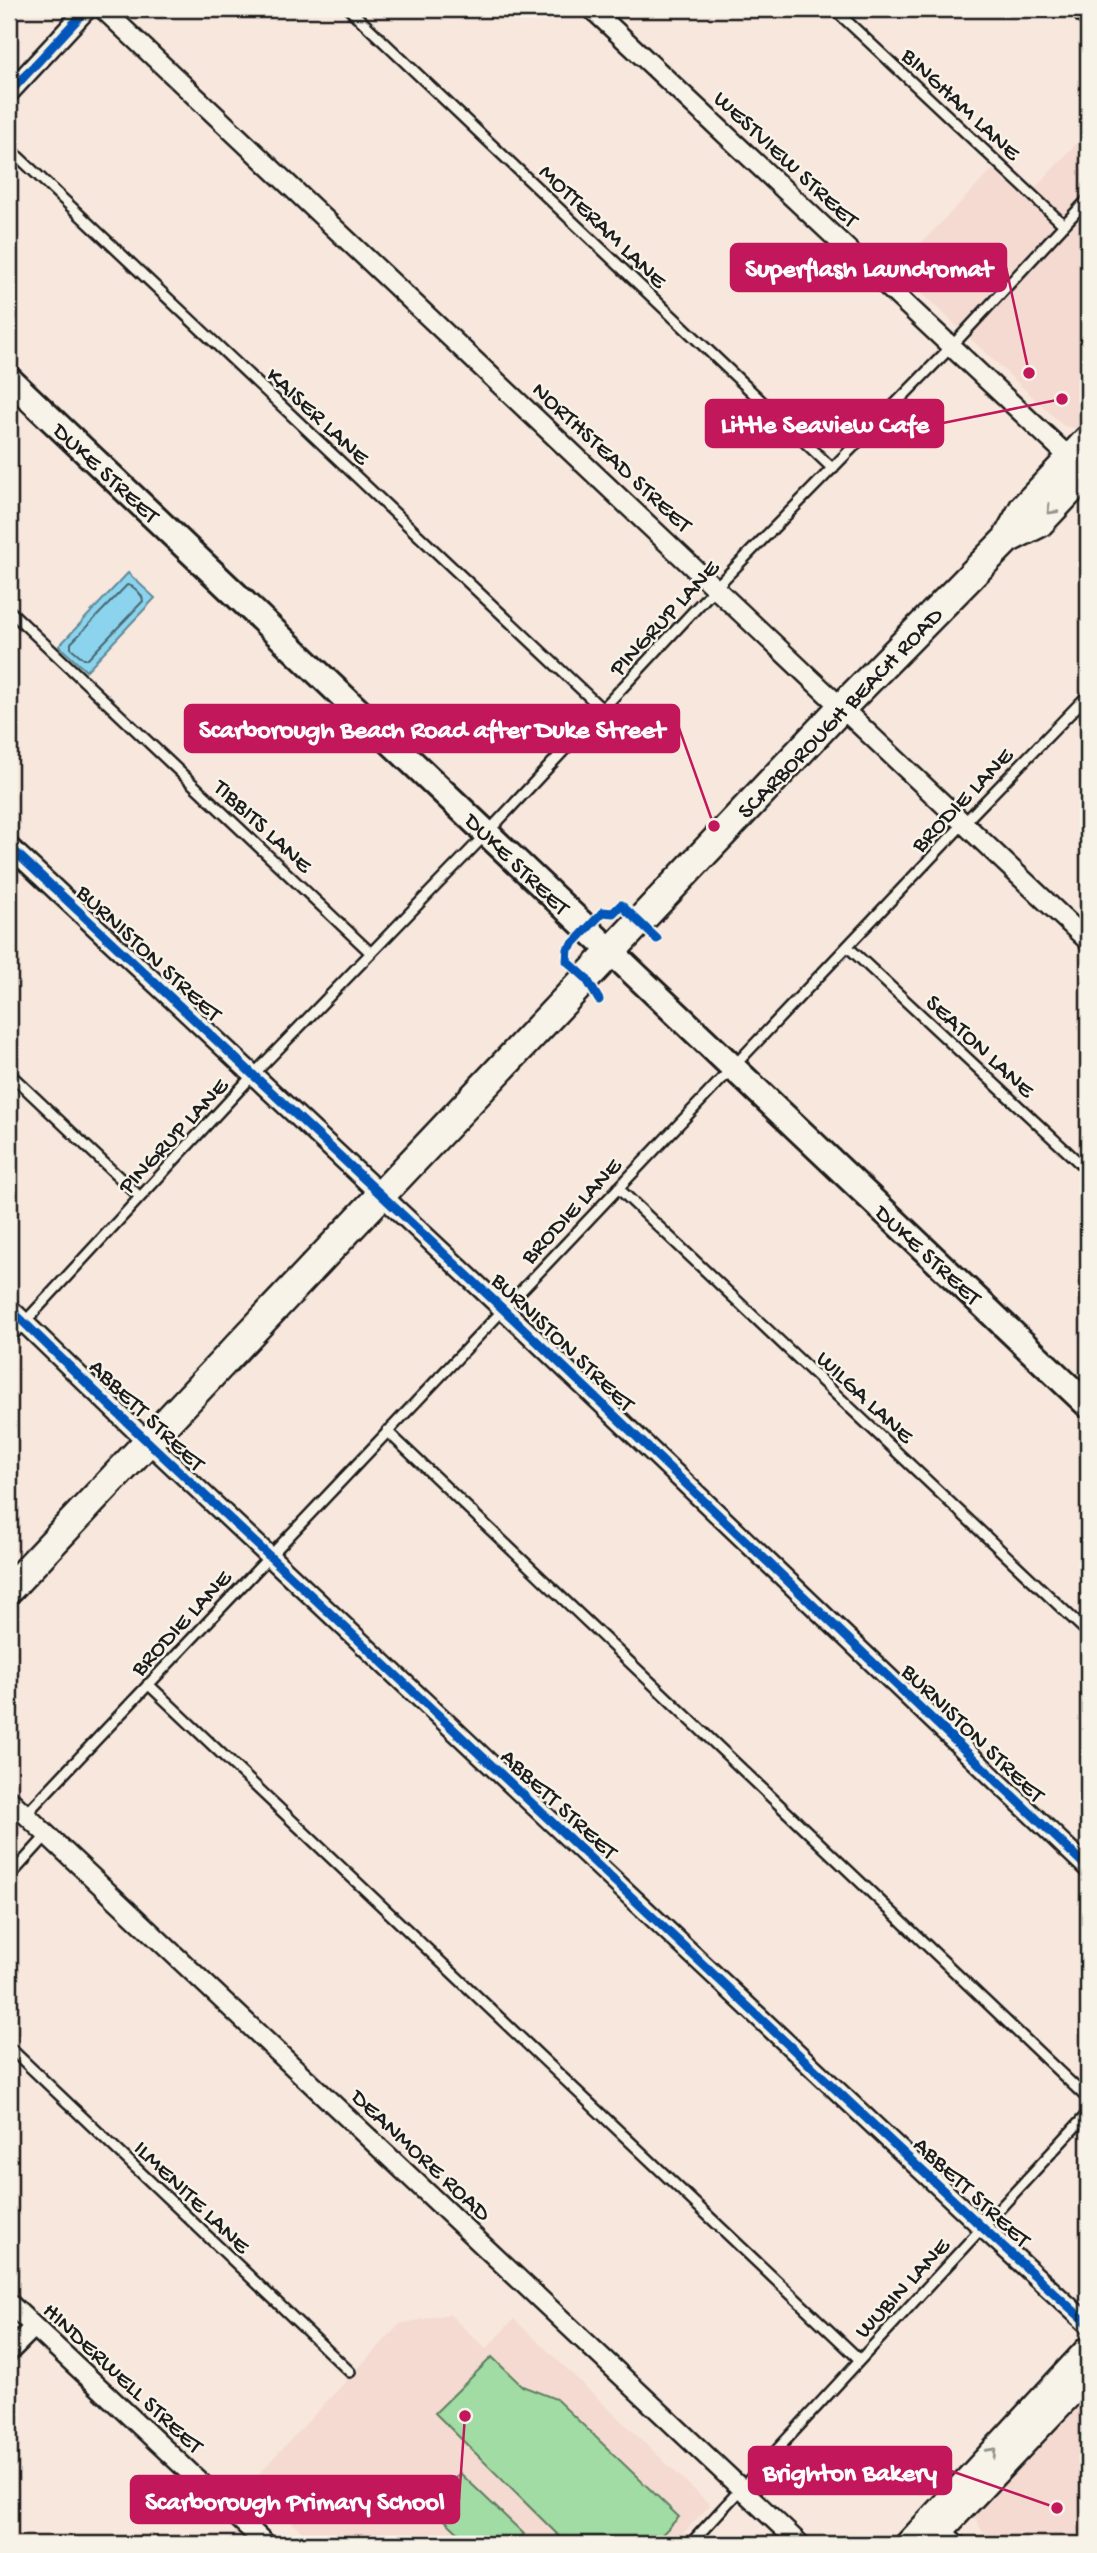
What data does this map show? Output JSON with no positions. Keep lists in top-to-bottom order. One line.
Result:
{"streets":{"main road":["DUKE STREET","SCARBOROUGH BEACH ROAD"],"street":["WESTVIEW STREET","NORTHSTEAD STREET","BURNISTON STREET","ABBETT STREET","DEANMORE ROAD","HINDERWELL STREET"],"lane":["BINGHAM LANE","MOTTERAM LANE","KAISER LANE","PINGRUP LANE","BRODIE LANE","TIBBITS LANE","SEATON LANE","WILGA LANE","ILMENITE LANE","WUBIN LANE"]},"crossings":[["BINGHAM LANE","PINGRUP LANE"],["WESTVIEW STREET","PINGRUP LANE"],["WESTVIEW STREET","SCARBOROUGH BEACH ROAD"],["MOTTERAM LANE","PINGRUP LANE"],["KAISER LANE","PINGRUP LANE"],["NORTHSTEAD STREET","PINGRUP LANE"],["NORTHSTEAD STREET","SCARBOROUGH BEACH ROAD"],["NORTHSTEAD STREET","BRODIE LANE"],["DUKE STREET","PINGRUP LANE"],["DUKE STREET","SCARBOROUGH BEACH ROAD"],["DUKE STREET","BRODIE LANE"],["PINGRUP LANE","TIBBITS LANE"],["PINGRUP LANE","BURNISTON STREET"],["PINGRUP LANE","ABBETT STREET"],["SCARBOROUGH BEACH ROAD","BURNISTON STREET"],["SCARBOROUGH BEACH ROAD","ABBETT STREET"],["BRODIE LANE","BURNISTON STREET"],["BRODIE LANE","SEATON LANE"],["BRODIE LANE","WILGA LANE"],["BRODIE LANE","ABBETT STREET"],["BRODIE LANE","DEANMORE ROAD"],["ABBETT STREET","WUBIN LANE"],["DEANMORE ROAD","WUBIN LANE"]],"places":["Superflash Laundromat","Little Seaview Cafe","Scarborough Beach Road after Duke Street","Scarborough Primary School","Brighton Bakery"]}
